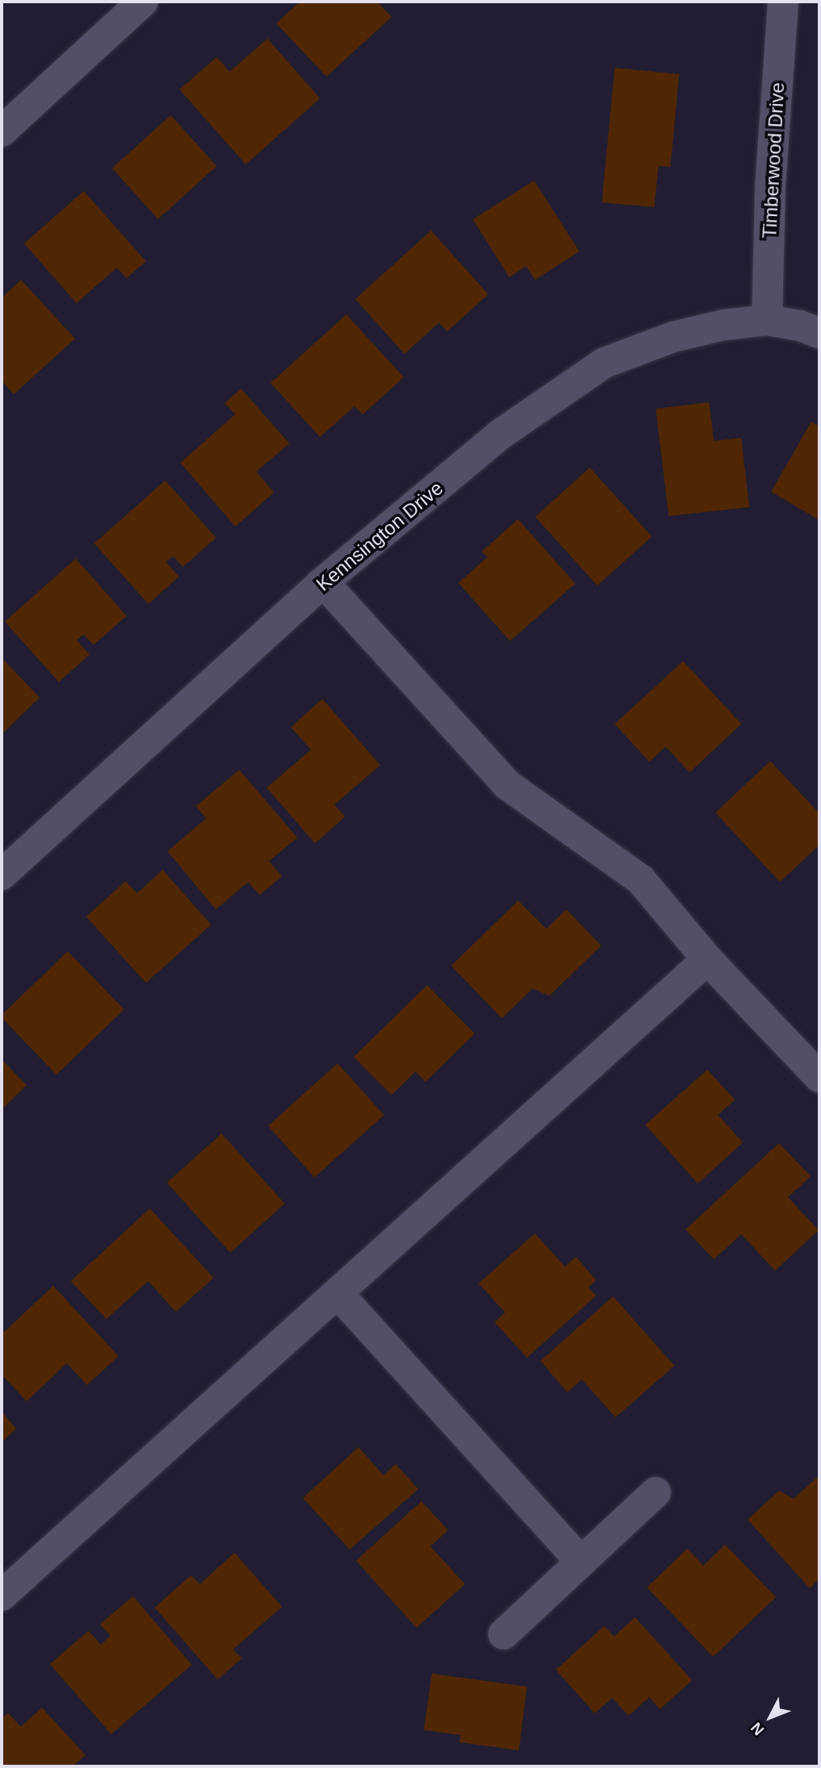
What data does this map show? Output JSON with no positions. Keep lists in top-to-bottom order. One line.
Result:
{"streets":{"street":["Timberwood Drive","Kennsington Drive"]},"crossings":[["Timberwood Drive","Kennsington Drive"]],"north":"bottom left"}
